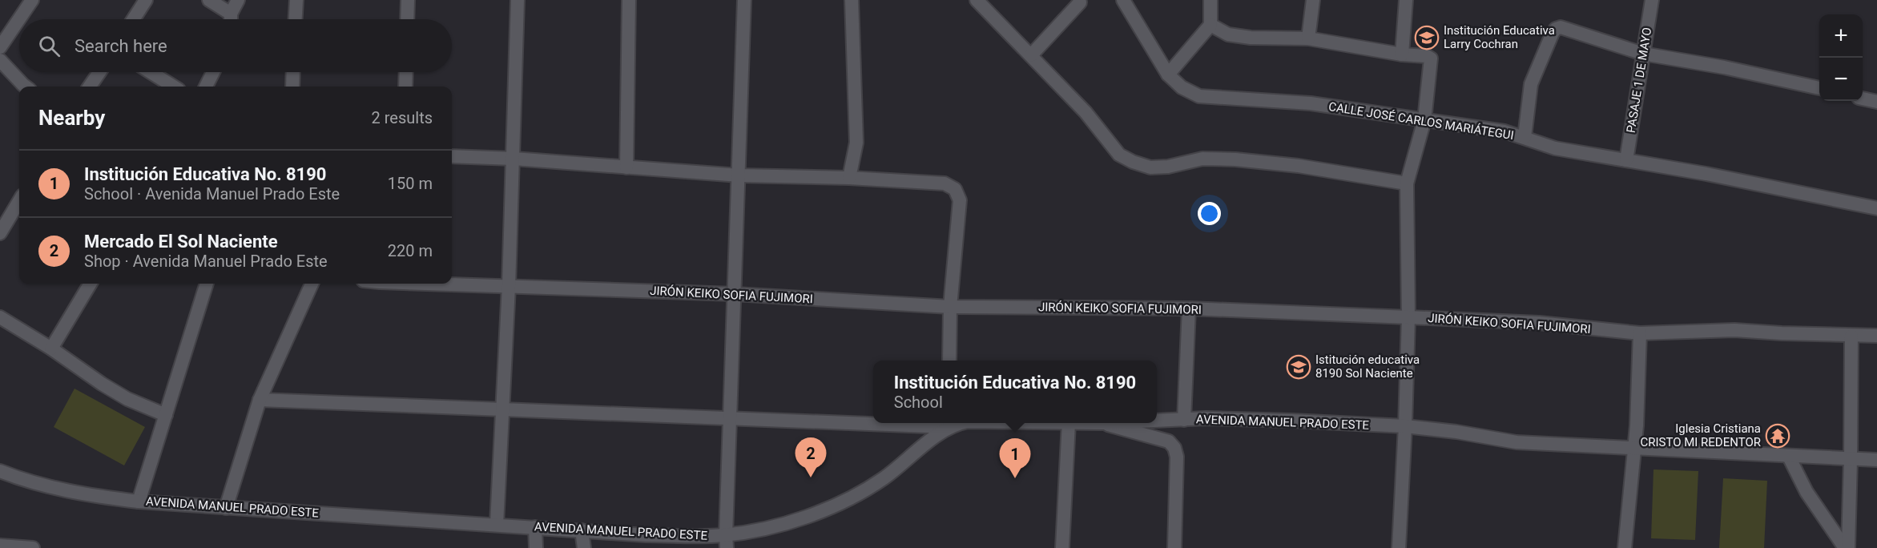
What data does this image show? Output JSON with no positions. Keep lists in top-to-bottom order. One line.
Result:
{"streets":{"street":["PASAJE 1 DE MAYO","CALLE JOSÉ CARLOS MARIÁTEGUI","JIRÓN KEIKO SOFIA FUJIMORI","AVENIDA MANUEL PRADO ESTE"]},"crossings":[["PASAJE 1 DE MAYO","CALLE JOSÉ CARLOS MARIÁTEGUI"]],"places":{"school or university":["Institución Educativa Larry Cochran","Istitución educativa 8190 Sol Naciente"],"temple":["Iglesia Cristiana CRISTO MI REDENTOR"]},"page":{"map_buttons":["+","−"],"search":"Search here","heading":["Nearby","2 results"],"list":[{"mark":"1","name":"Institución Educativa No. 8190","note":"School · Avenida Manuel Prado Este","value":"150 m"},{"mark":"2","name":"Mercado El Sol Naciente","note":"Shop · Avenida Manuel Prado Este","value":"220 m"}],"popup":["Institución Educativa No. 8190","School"],"pins":["2","1"]}}
